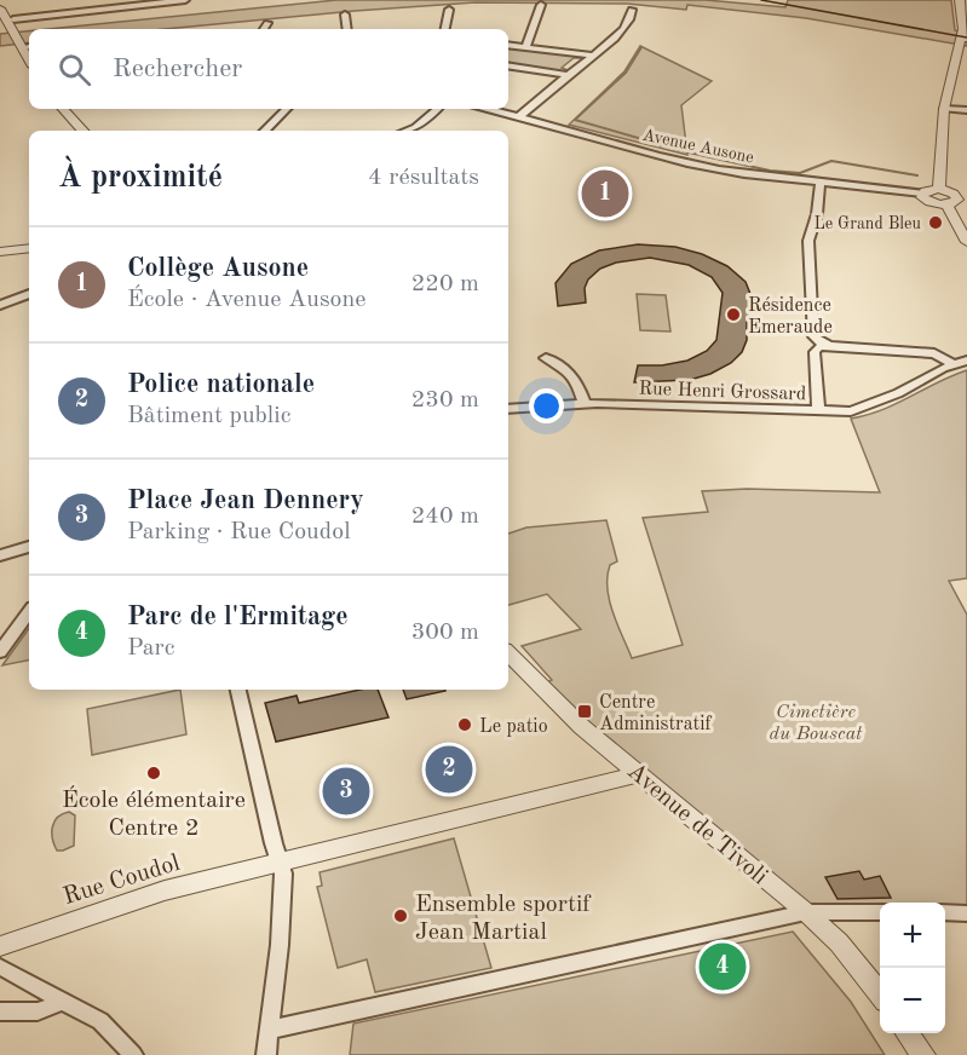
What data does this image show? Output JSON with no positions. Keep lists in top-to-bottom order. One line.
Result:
{"streets":{"street":["Avenue Ausone","Rue Henri Grossard","Avenue de Tivoli","Rue Coudol"]},"crossings":[["Avenue de Tivoli","Rue Coudol"]],"parks":["Cimetière du Bouscat"],"places":{"other":["Le Grand Bleu","Résidence Emeraude","Le patio","École élémentaire Centre 2","Ensemble sportif Jean Martial"],"transit":["Centre Administratif"]},"page":{"search":"Rechercher","heading":["À proximité","4 résultats"],"pins":["1","2","3","4"],"list":[{"mark":"1","name":"Collège Ausone","note":"École · Avenue Ausone","value":"220 m"},{"mark":"2","name":"Police nationale","note":"Bâtiment public","value":"230 m"},{"mark":"3","name":"Place Jean Dennery","note":"Parking · Rue Coudol","value":"240 m"},{"mark":"4","name":"Parc de l'Ermitage","note":"Parc","value":"300 m"}],"map_buttons":["+","−"]}}
